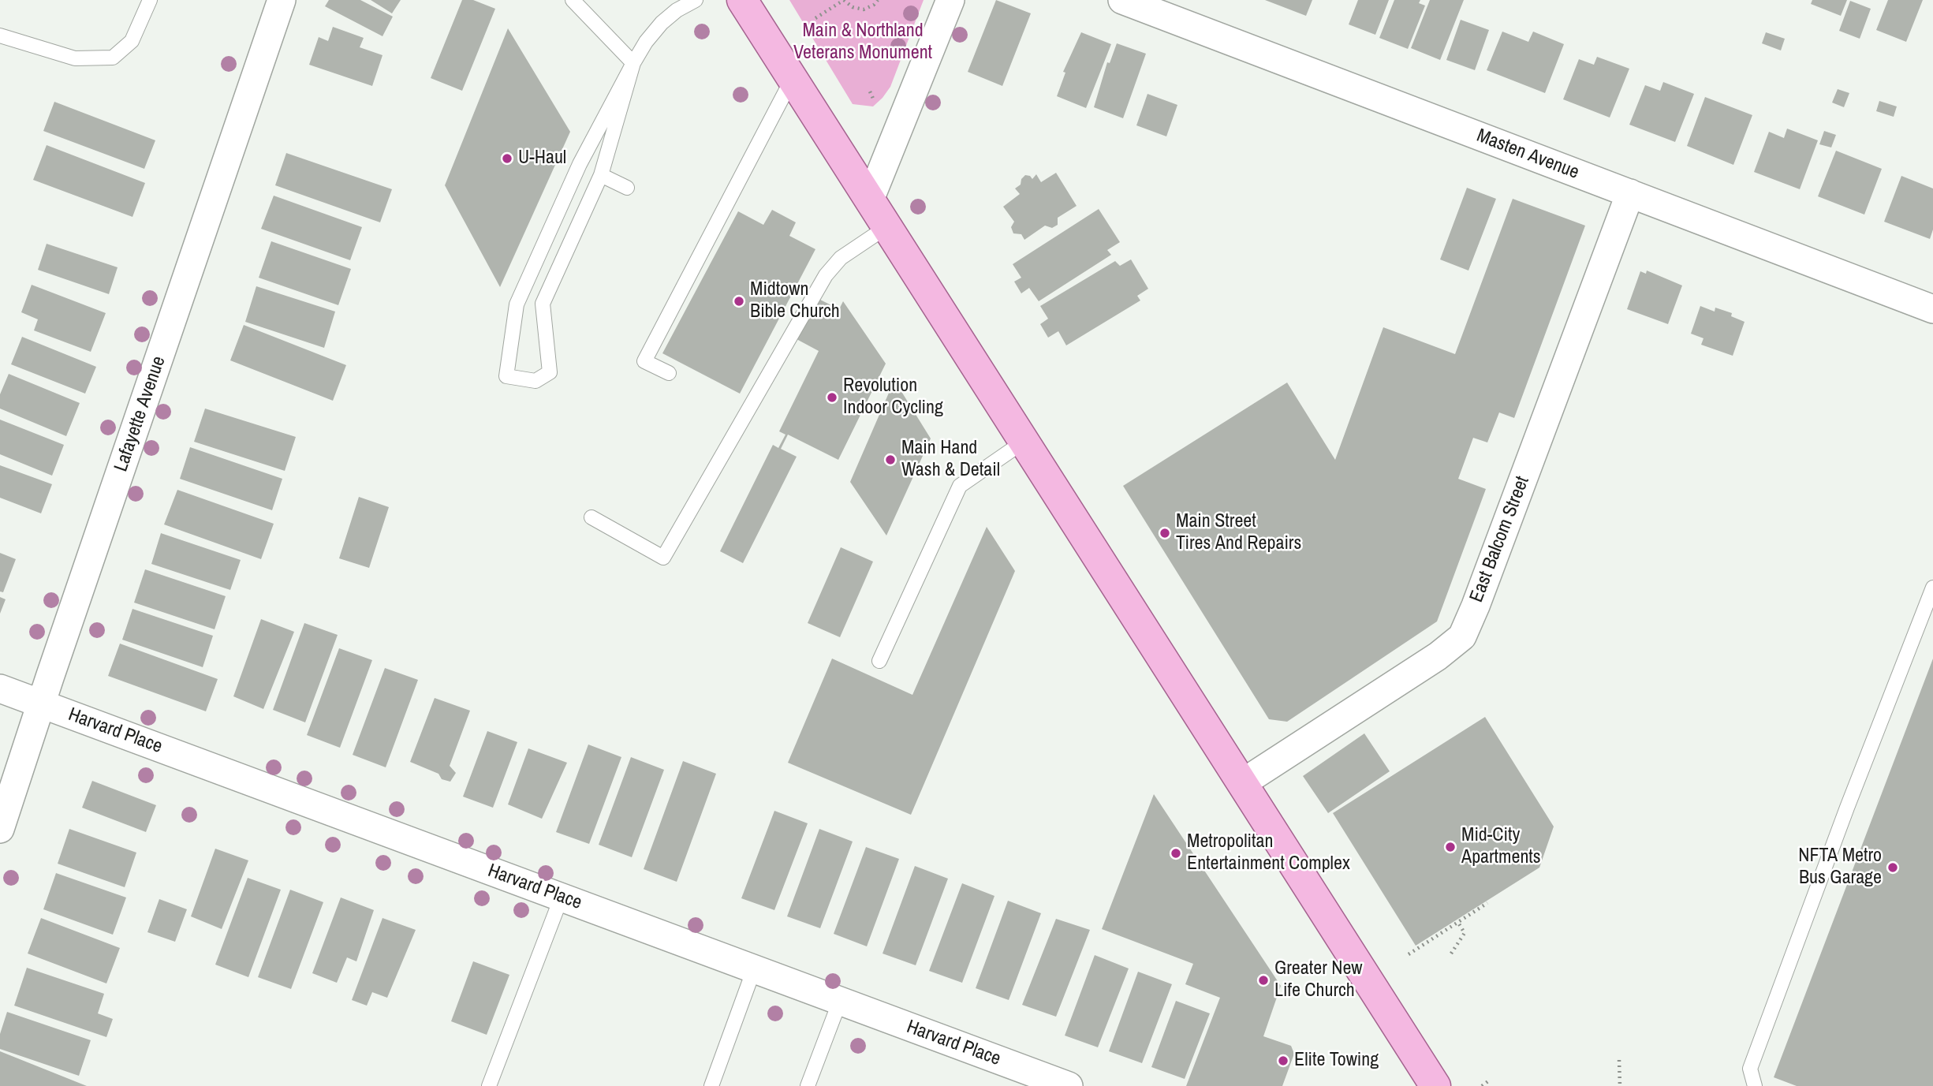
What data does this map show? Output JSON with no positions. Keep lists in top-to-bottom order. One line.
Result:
{"streets":{"street":["Masten Avenue","Lafayette Avenue","East Balcom Street","Harvard Place"]},"crossings":[["Masten Avenue","East Balcom Street"],["Lafayette Avenue","Harvard Place"]],"parks":["Main & Northland Veterans Monument"],"places":["U-Haul","Midtown Bible Church","Revolution Indoor Cycling","Main Hand Wash & Detail","Main Street Tires And Repairs","Mid-City Apartments","Metropolitan Entertainment Complex","NFTA Metro Bus Garage","Greater New Life Church","Elite Towing"]}
